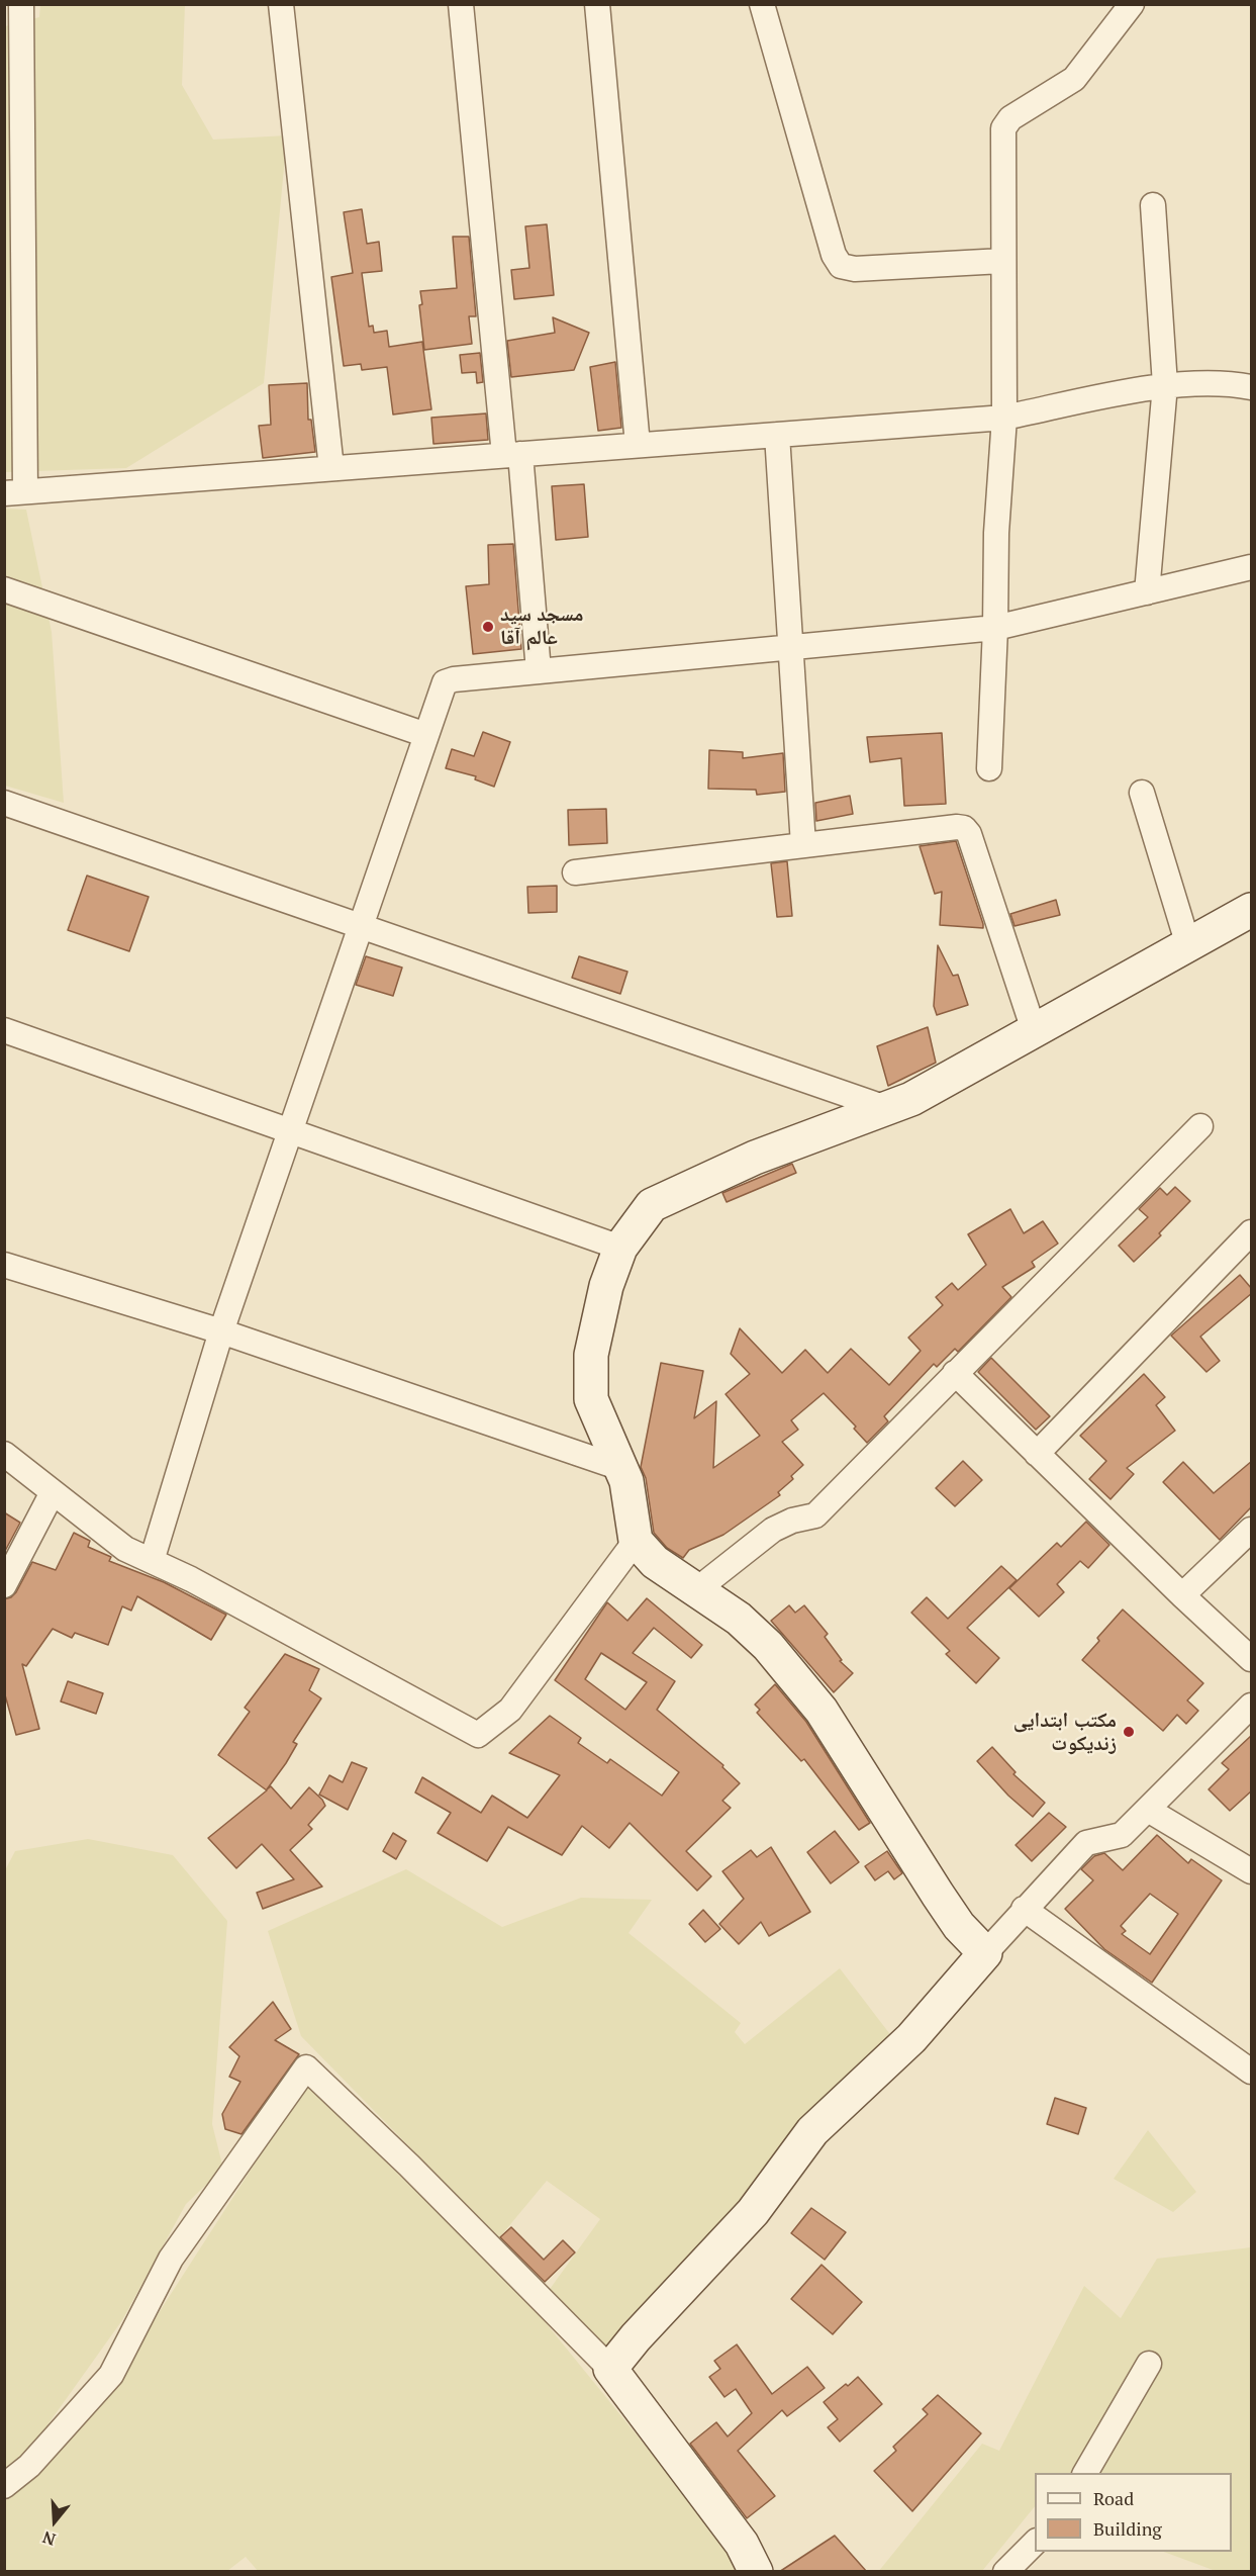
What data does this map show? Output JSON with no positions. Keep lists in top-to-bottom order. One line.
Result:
{"places":["مسجد سید عالم آقا","مکتب ابتدایی زندیکوت"],"legend":["Road","Building"],"north":"bottom"}
